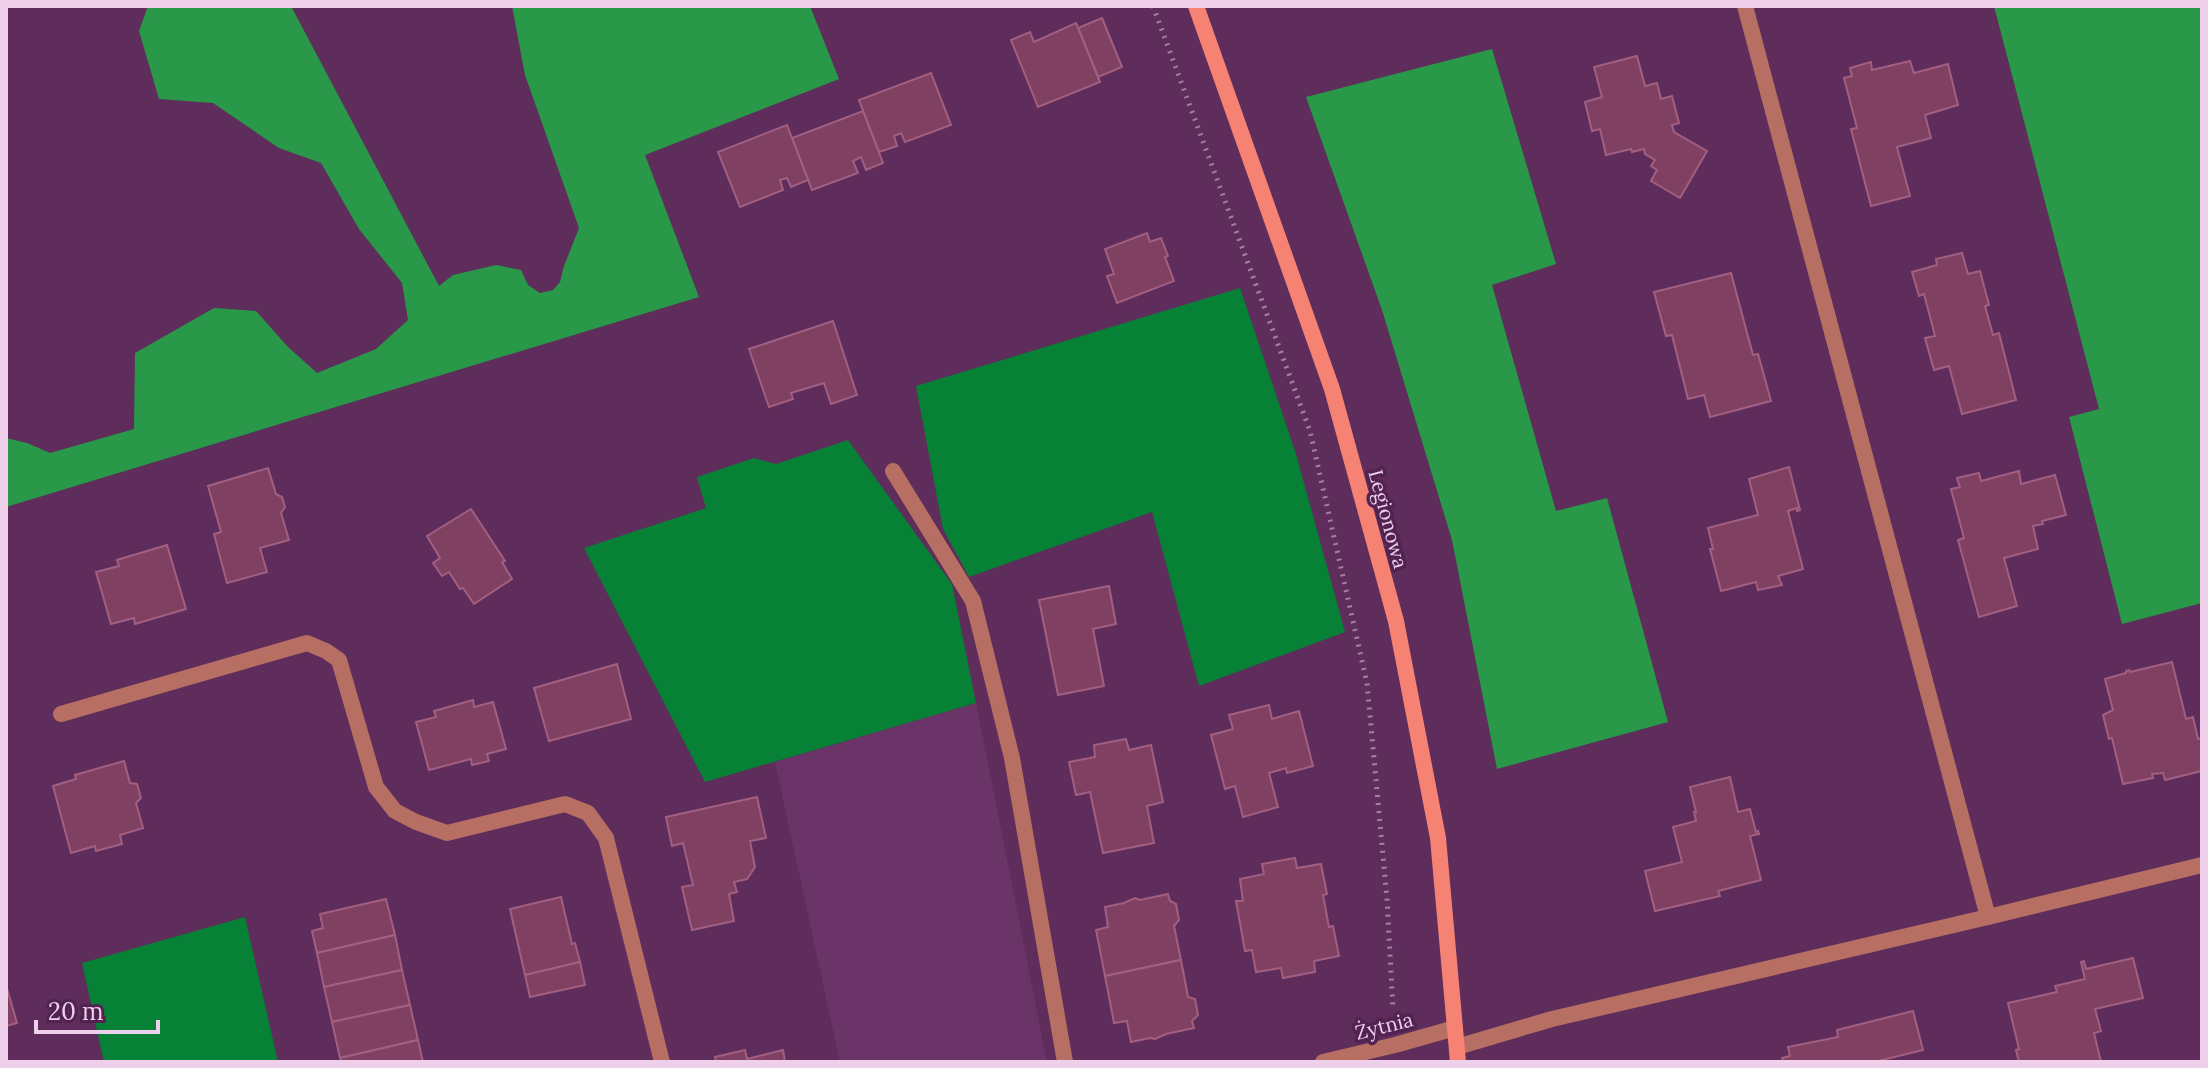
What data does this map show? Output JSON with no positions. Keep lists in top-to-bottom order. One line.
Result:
{"streets":{"main road":["Legionowa"],"street":["Żytnia"]},"crossings":[["Legionowa","Żytnia"]],"scale_bar":"20 m"}
